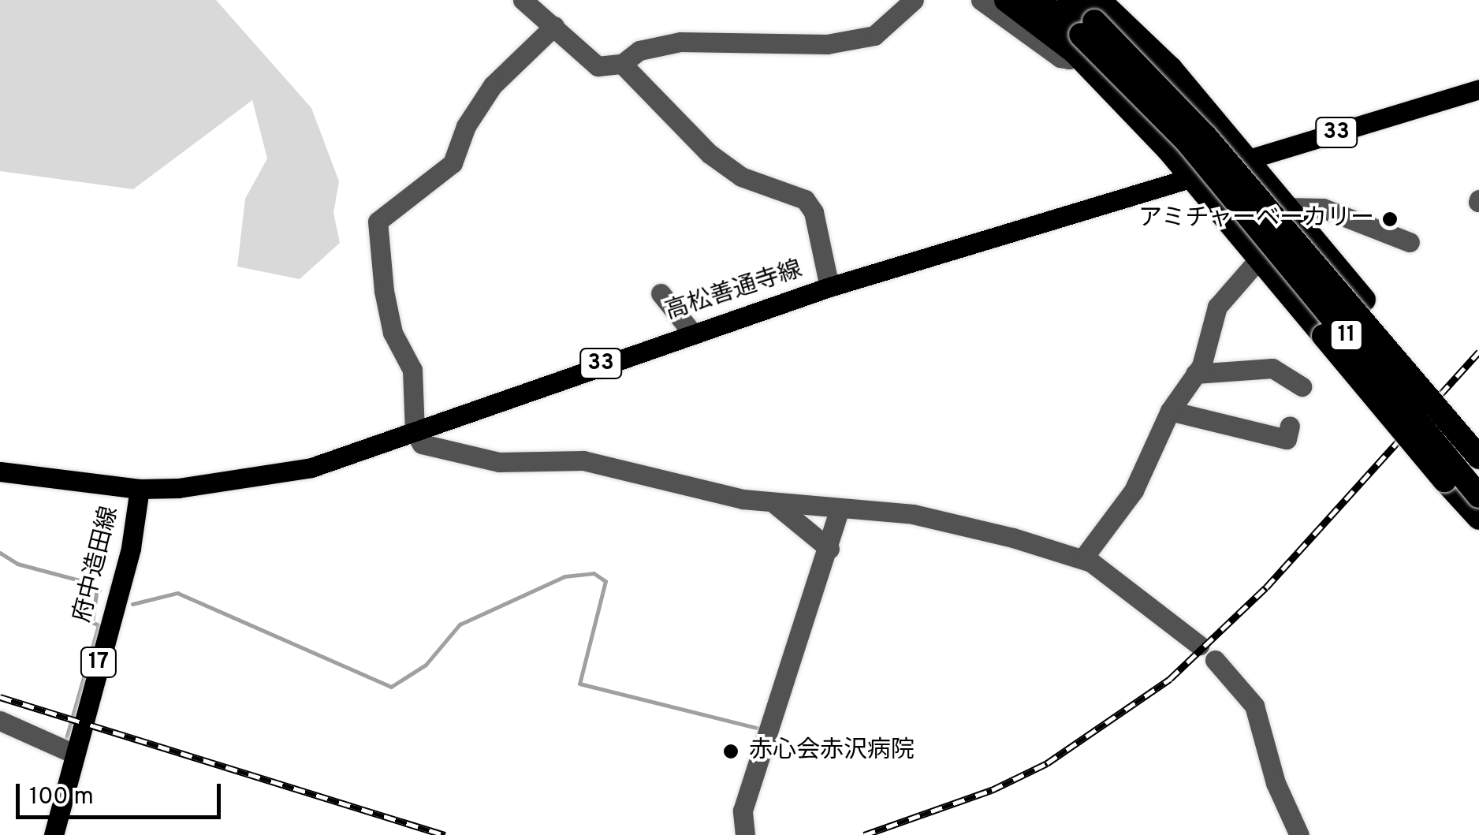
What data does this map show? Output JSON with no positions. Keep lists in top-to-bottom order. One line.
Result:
{"streets":{"highway":["11"],"main road":["33","高松善通寺線","府中造田線","17"]},"crossings":[["高松善通寺線","11"],["高松善通寺線","府中造田線"]],"places":["アミチャーベーカリー","赤心会赤沢病院"],"scale_bar":"100 m"}
